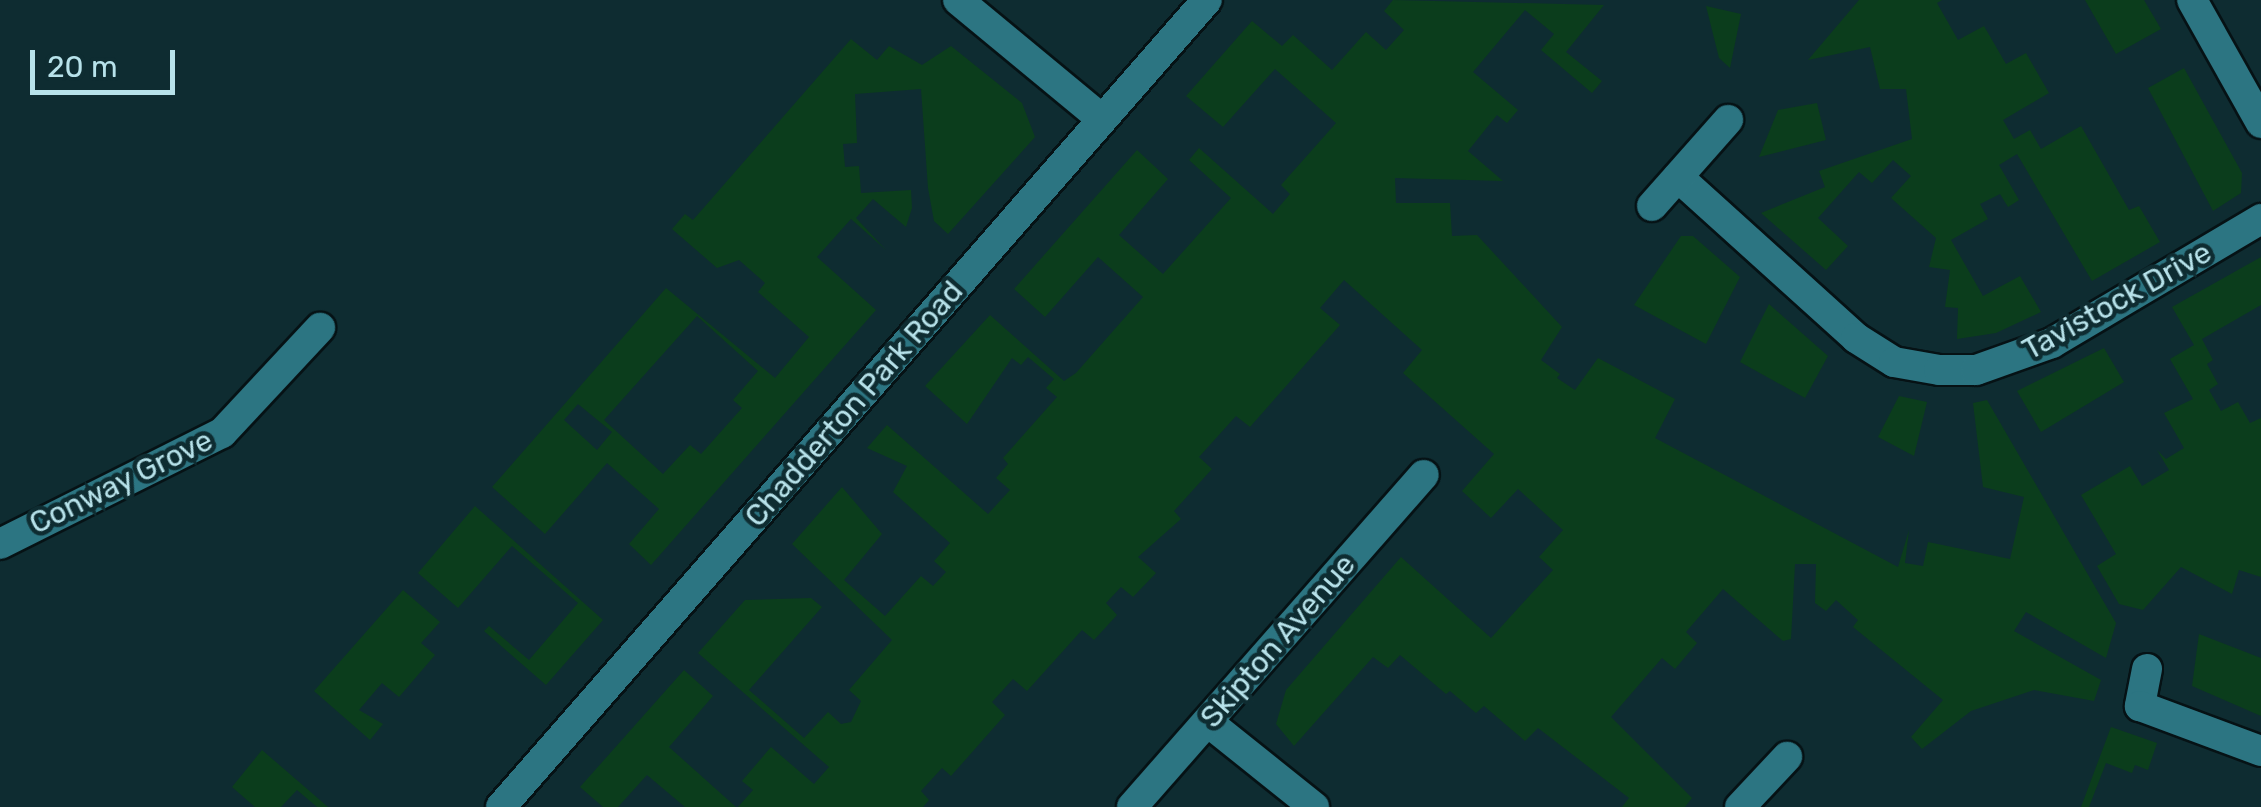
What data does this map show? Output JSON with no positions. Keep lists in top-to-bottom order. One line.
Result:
{"streets":{"street":["Tavistock Drive","Chadderton Park Road","Conway Grove","Skipton Avenue"]},"scale_bar":"20 m"}
